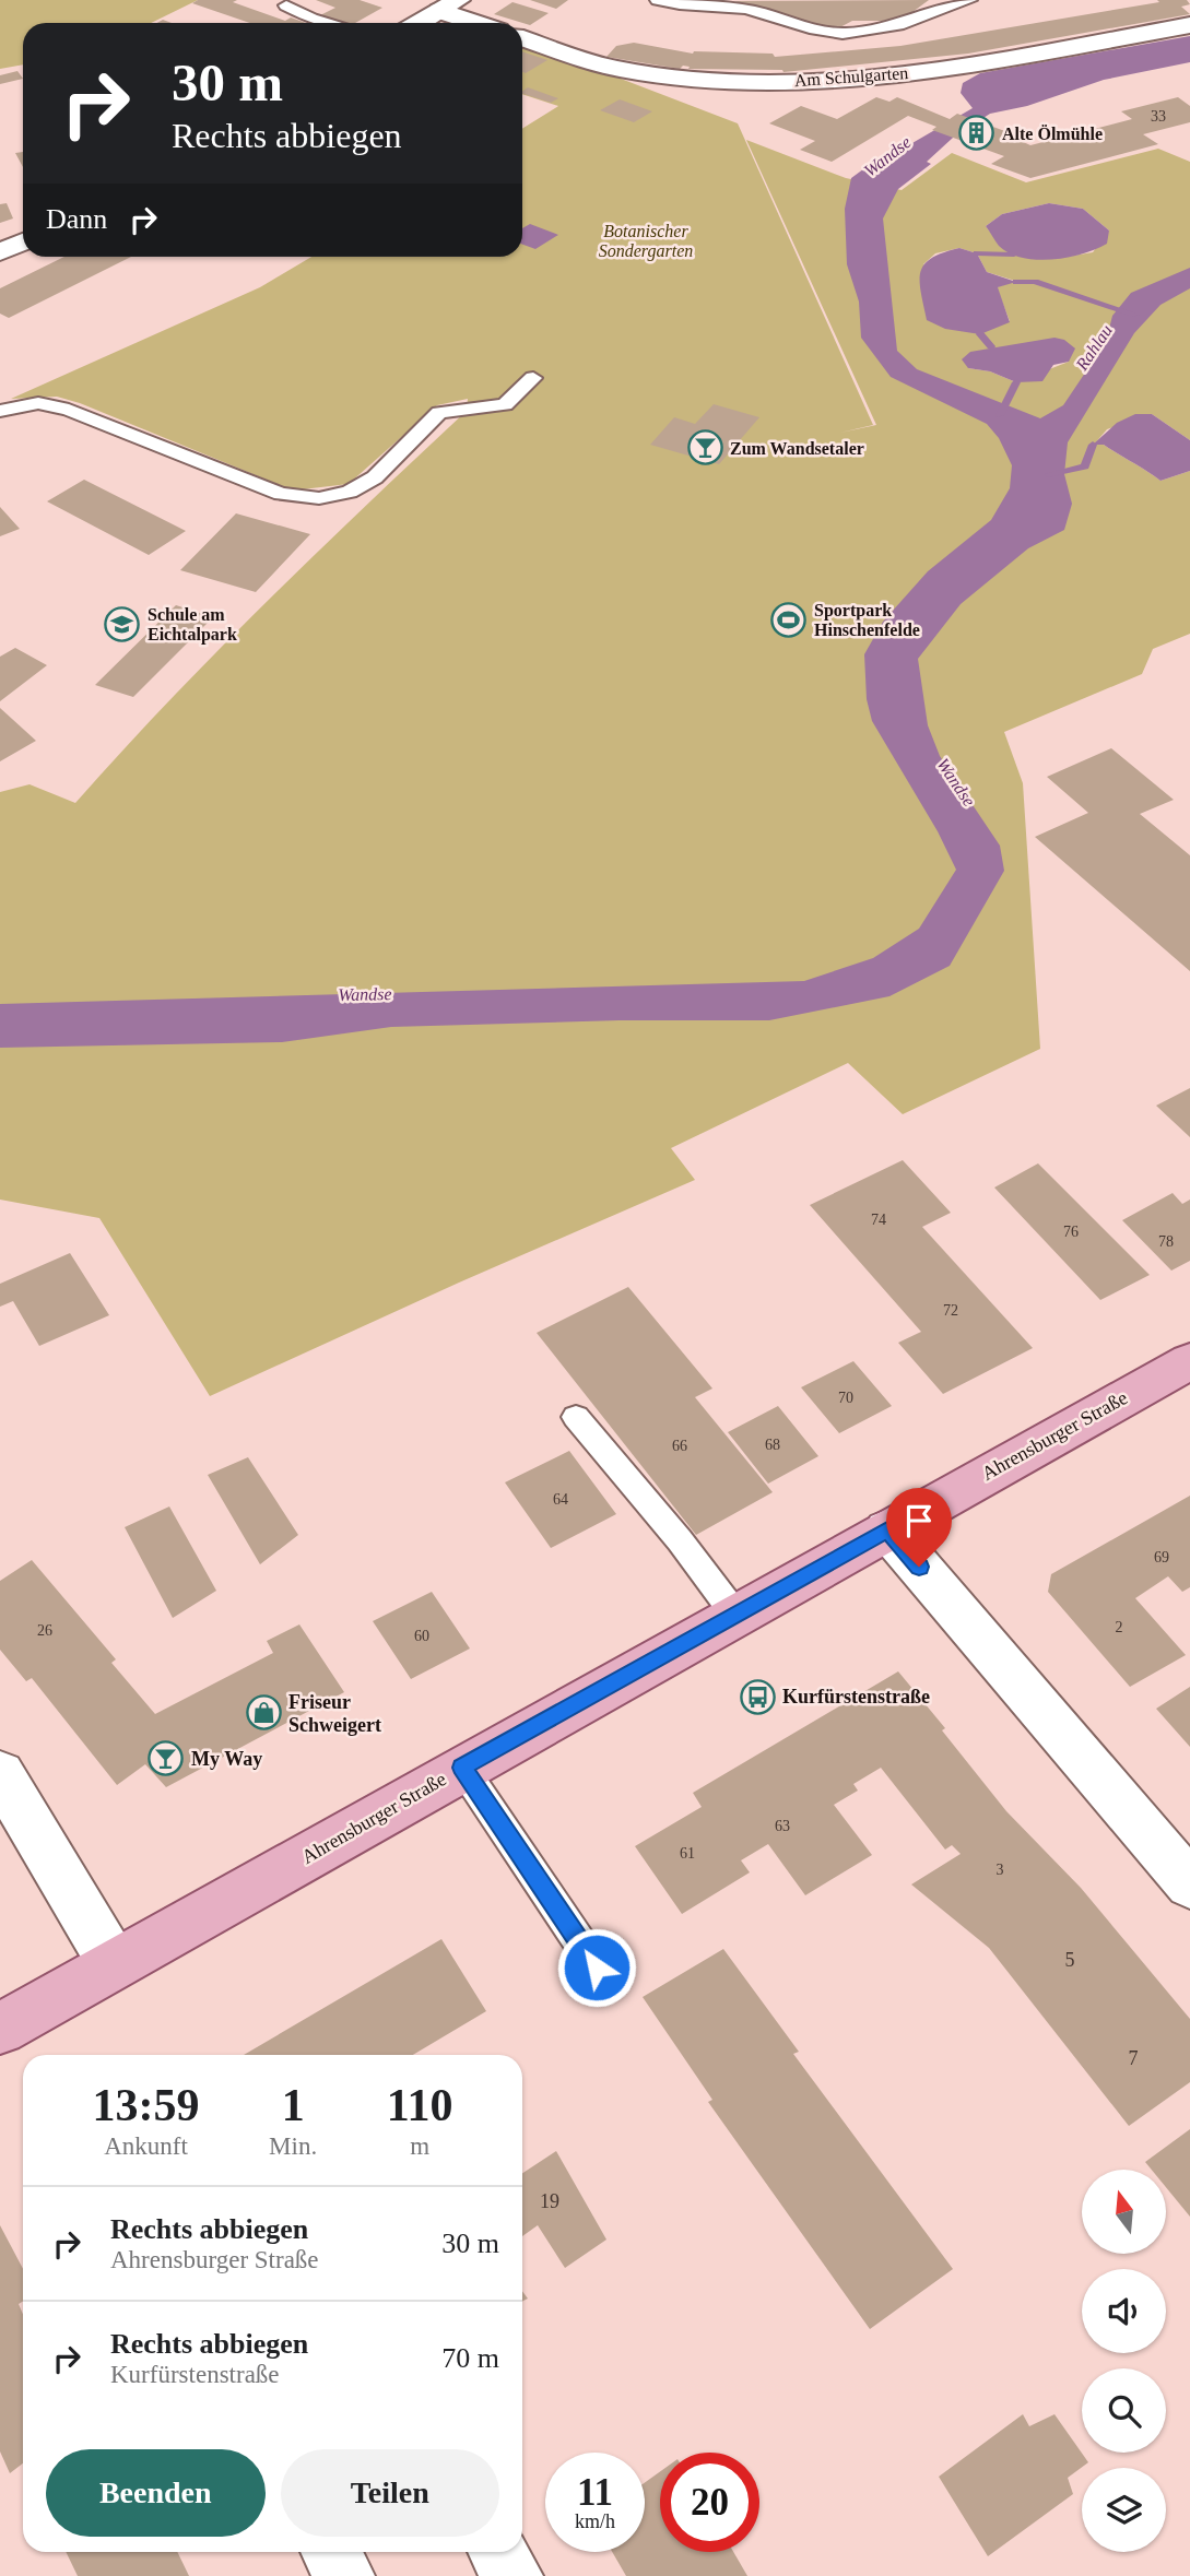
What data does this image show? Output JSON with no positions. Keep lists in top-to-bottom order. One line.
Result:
{"streets":{"main road":["Ahrensburger Straße"],"street":["Am Schulgarten"]},"water":["Wandse","Rahlau"],"parks":["Botanischer Sondergarten"],"places":{"building":["Alte Ölmühle"],"bar":["Zum Wandsetaler","My Way"],"sports":["Sportpark Hinschenfelde"],"school or university":["Schule am Eichtalpark"],"bus stop":["Kurfürstenstraße"],"shop":["Friseur Schweigert"]},"house_numbers":["33","74","76","78","72","70","68","66","64","69","2","26","60","63","61","3","5","7","19"],"north":"top","page":{"turn":["30 m","Rechts abbiegen"],"then":"Dann","eta":["13:59","Ankunft","1","Min.","110","m"],"list":[{"name":"Rechts abbiegen","note":"Ahrensburger Straße","value":"30 m"},{"name":"Rechts abbiegen","note":"Kurfürstenstraße","value":"70 m"}],"buttons":["Beenden","Teilen"],"speed":"11 km/h","limit":"20"}}
